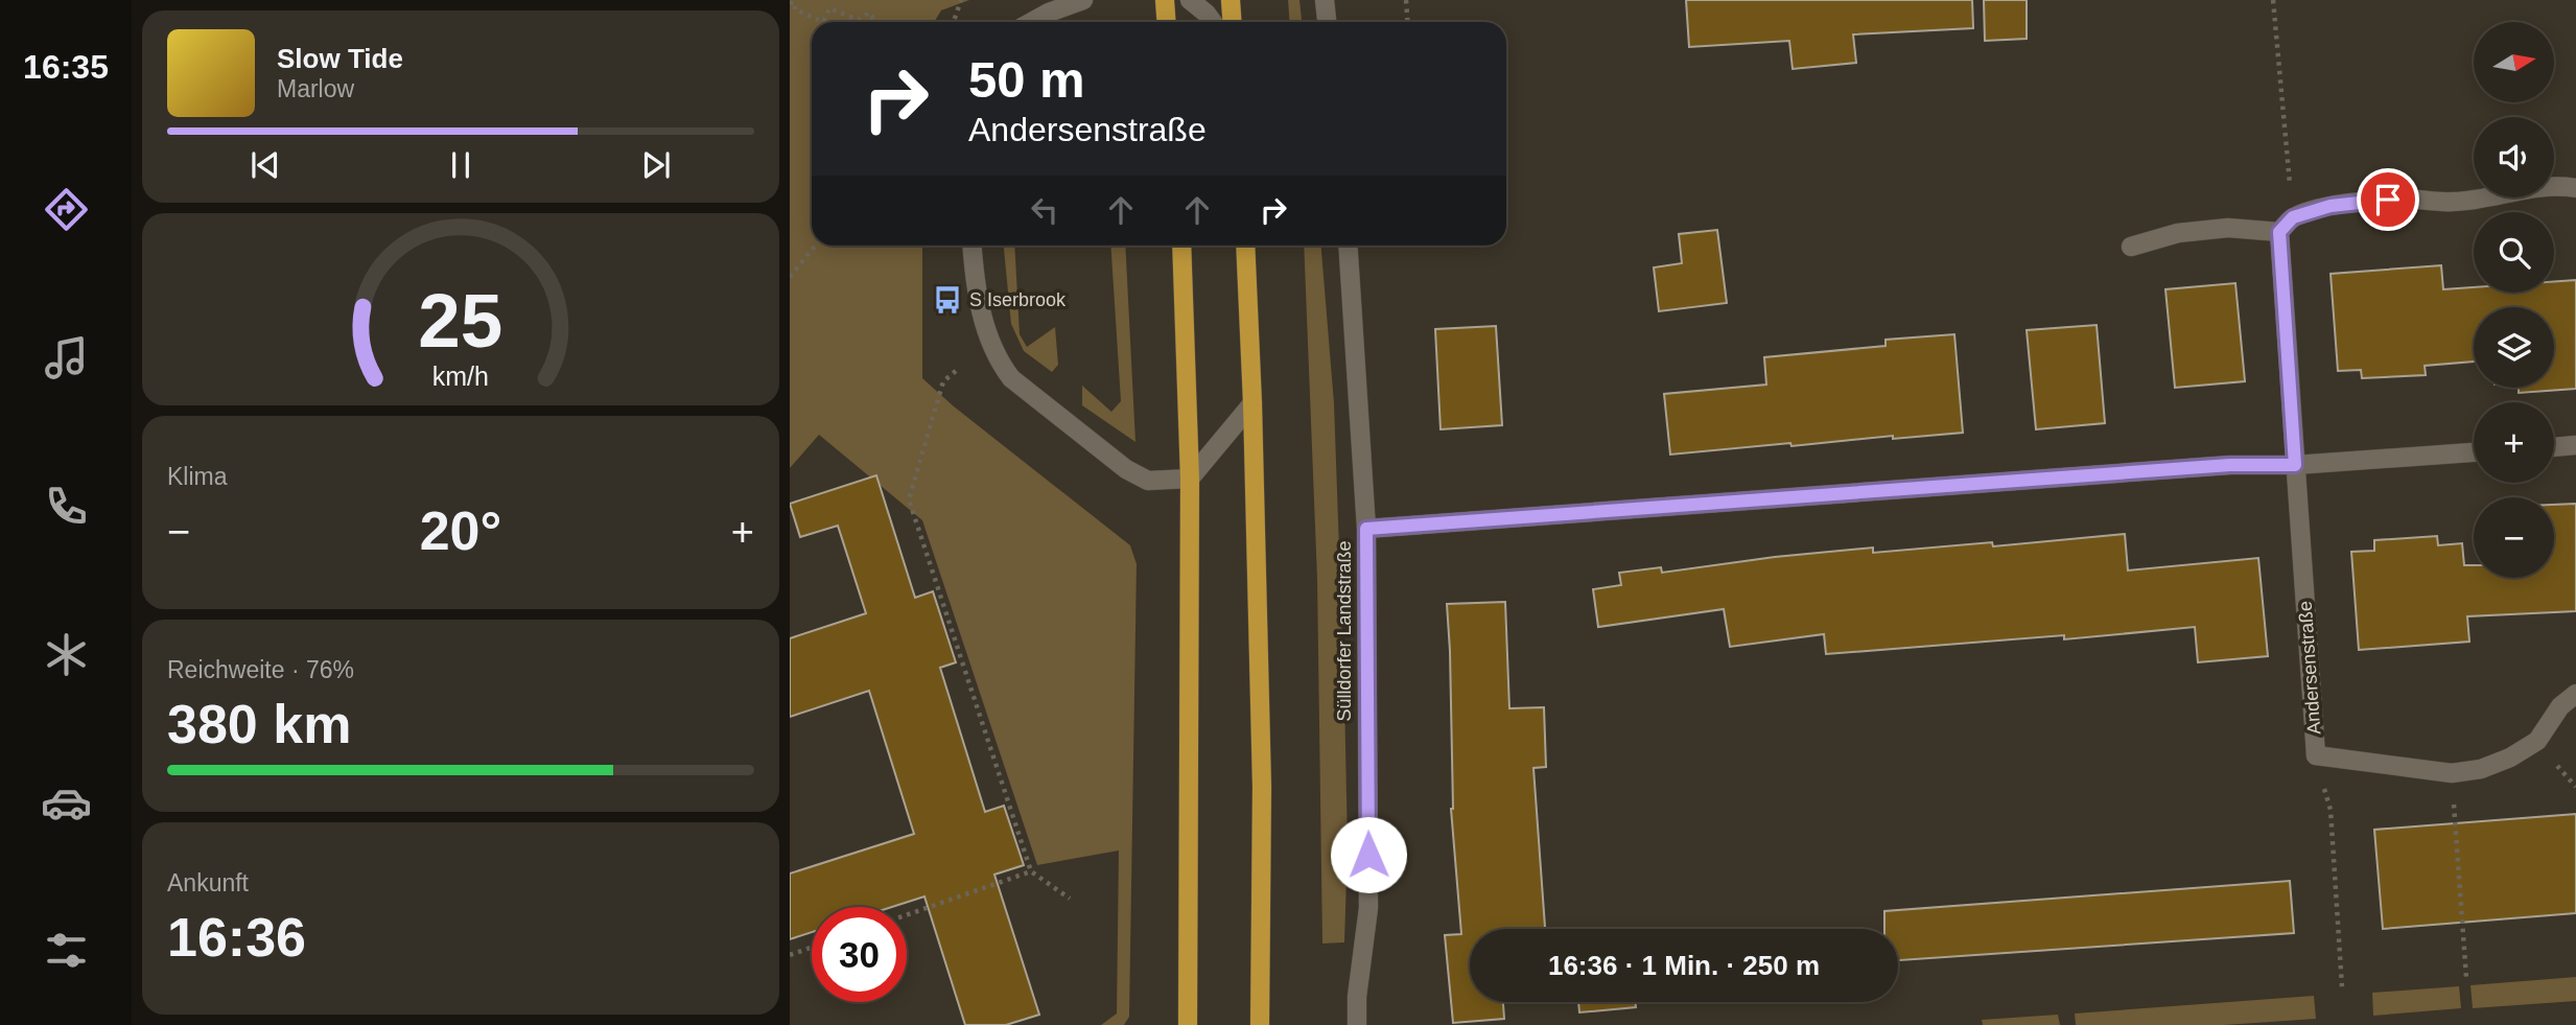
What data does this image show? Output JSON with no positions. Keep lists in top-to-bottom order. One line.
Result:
{"streets":{"street":["Sülldorfer Landstraße","Andersenstraße"]},"places":{"bus stop":["S Iserbrook"]},"north":"right","page":{"tabs":"16:35","map_buttons":["+","−"],"turn":["50 m","Andersenstraße"],"song":["Slow Tide","Marlow"],"tile":["Klima",["Reichweite · 76%","380 km"],["Ankunft","16:36"]],"heat":["−","20°","+"],"limit":"30","trip":"16:36 · 1 Min. · 250 m","gauge":["25","km/h"]}}
